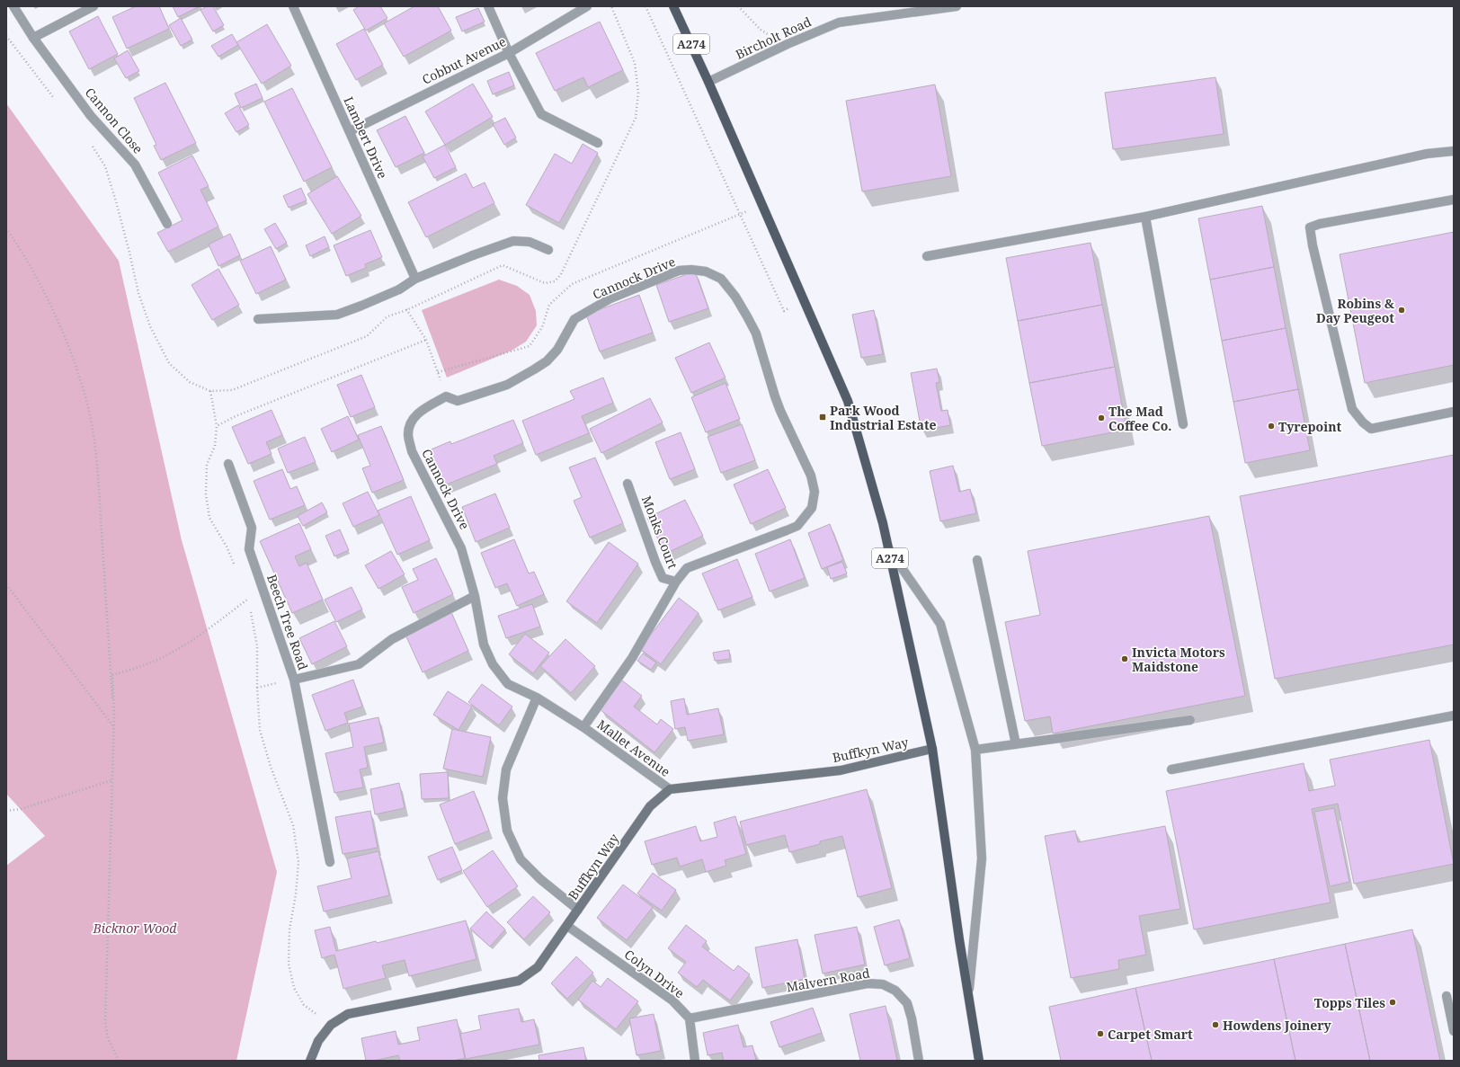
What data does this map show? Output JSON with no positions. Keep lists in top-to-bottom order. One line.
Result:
{"streets":{"main road":["A274"],"street":["Bircholt Road","Cobbut Avenue","Cannon Close","Lambert Drive","Cannock Drive","Monks Court","Beech Tree Road","Mallet Avenue","Buffkyn Way","Colyn Drive","Malvern Road"]},"crossings":[["Bircholt Road","A274"],["A274","Buffkyn Way"],["Cobbut Avenue","Lambert Drive"],["Cannock Drive","Monks Court"],["Cannock Drive","Beech Tree Road"],["Cannock Drive","Mallet Avenue"],["Mallet Avenue","Buffkyn Way"],["Buffkyn Way","Colyn Drive"],["Colyn Drive","Malvern Road"]],"parks":["Bicknor Wood"],"places":{"other":["Robins & Day Peugeot","The Mad Coffee Co.","Tyrepoint","Invicta Motors Maidstone","Topps Tiles","Howdens Joinery","Carpet Smart"],"transit":["Park Wood Industrial Estate"]}}
